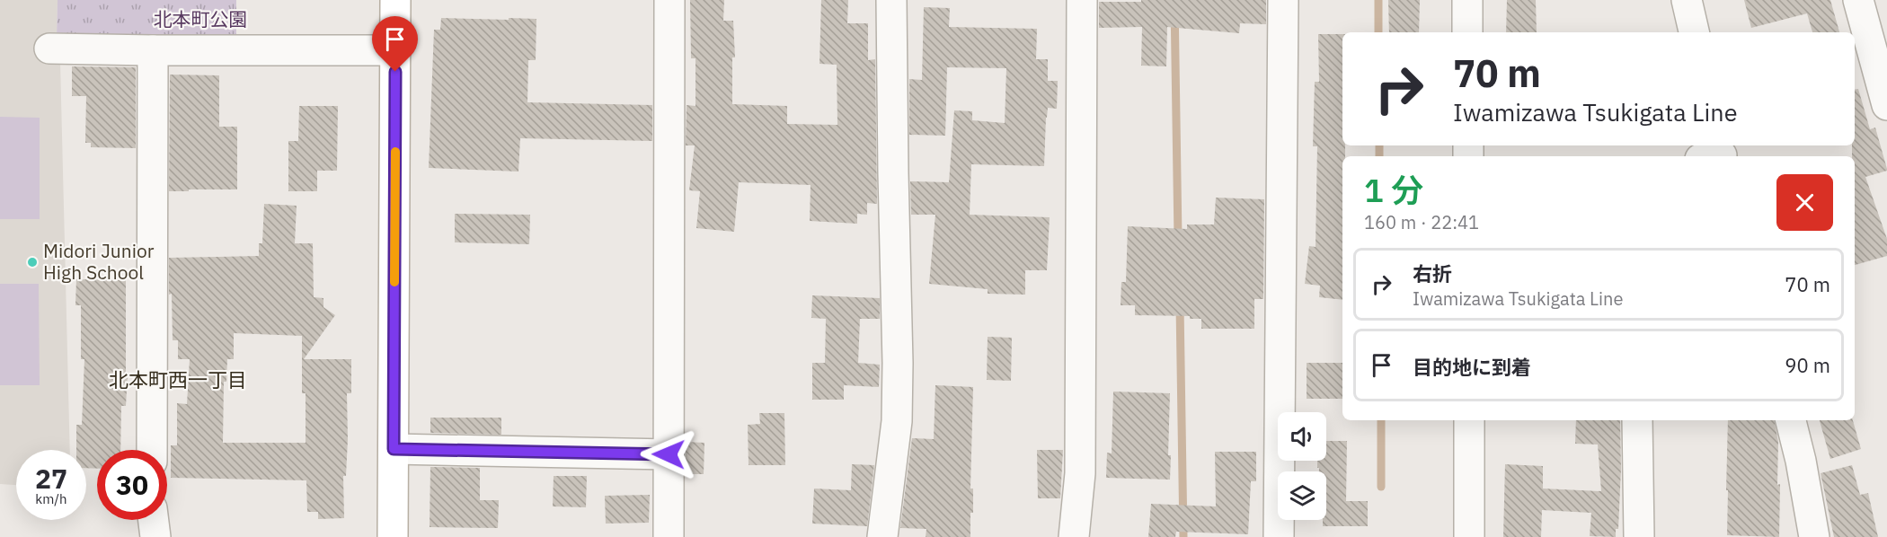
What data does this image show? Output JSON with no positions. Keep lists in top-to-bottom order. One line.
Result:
{"districts":["北本町西一丁目"],"parks":["北本町公園"],"places":["Midori Junior High School"],"page":{"turn":["70 m","Iwamizawa Tsukigata Line"],"heading":["1 分","160 m · 22:41"],"list":[{"name":"右折","note":"Iwamizawa Tsukigata Line","value":"70 m"},{"name":"目的地に到着","value":"90 m"}],"speed":"27 km/h","limit":"30"}}
